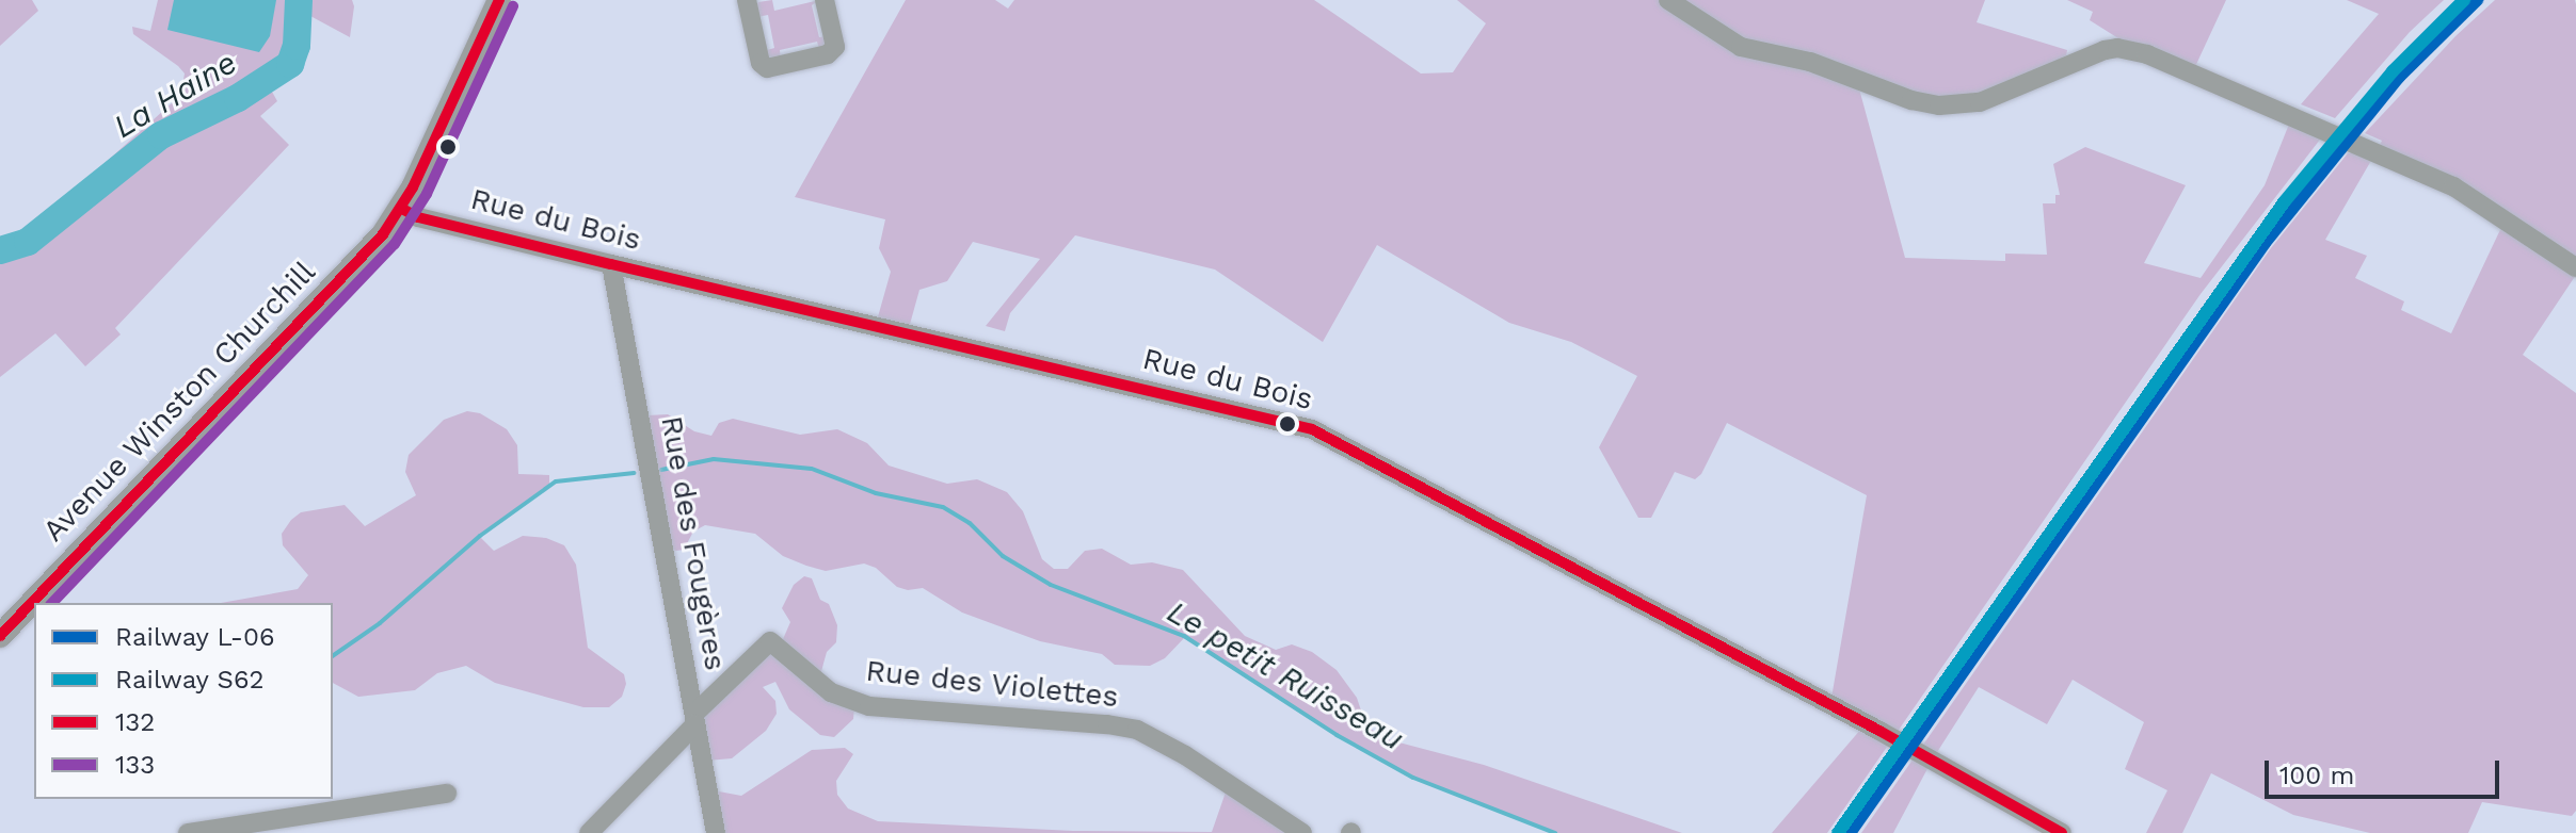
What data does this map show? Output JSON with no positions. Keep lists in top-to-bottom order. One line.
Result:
{"streets":{"street":["Rue du Bois","Avenue Winston Churchill","Rue des Fougères","Rue des Violettes"]},"crossings":[["Rue du Bois","Avenue Winston Churchill"],["Rue du Bois","Rue des Fougères"],["Rue des Fougères","Rue des Violettes"]],"water":["La Haine","Le petit Ruisseau"],"lines":["rail line L-06","rail line S62","transit line 132","transit line 133"],"legend":["Railway L-06","Railway S62","132","133"],"scale_bar":"100 m"}
